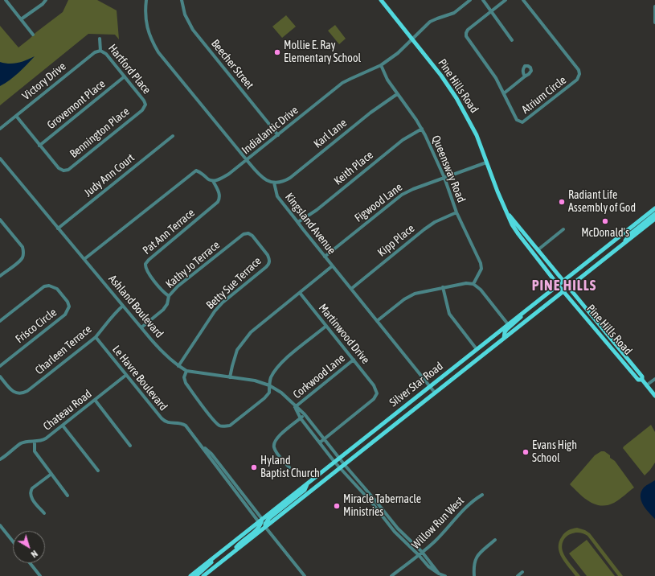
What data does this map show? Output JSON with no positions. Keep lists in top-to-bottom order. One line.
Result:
{"streets":{"main road":["Pine Hills Road","Silver Star Road"],"street":["Beecher Street","Hartford Place","Victory Drive","Atrium Circle","Grovemont Place","Indialantic Drive","Bennington Place","Karl Lane","Keith Place","Queensway Road","Judy Ann Court","Figwood Lane","Kingsland Avenue","Pat Ann Terrace","Kipp Place","Kathy Jo Terrace","Betty Sue Terrace","Ashland Boulevard","Frisco Circle","Martinwood Drive","Charleen Terrace","Corkwood Lane","Le Havre Boulevard","Chateau Road","Willow Run West"]},"crossings":[["Beecher Street","Indialantic Drive"],["Hartford Place","Victory Drive"],["Hartford Place","Grovemont Place"],["Hartford Place","Bennington Place"],["Pine Hills Road","Indialantic Drive"],["Pine Hills Road","Figwood Lane"],["Pine Hills Road","Silver Star Road"],["Grovemont Place","Bennington Place"],["Indialantic Drive","Queensway Road"],["Indialantic Drive","Pat Ann Terrace"],["Karl Lane","Queensway Road"],["Karl Lane","Kingsland Avenue"],["Keith Place","Queensway Road"],["Keith Place","Kingsland Avenue"],["Queensway Road","Figwood Lane"],["Queensway Road","Kipp Place"],["Judy Ann Court","Ashland Boulevard"],["Figwood Lane","Kingsland Avenue"],["Kingsland Avenue","Kipp Place"],["Kingsland Avenue","Silver Star Road"],["Pat Ann Terrace","Kathy Jo Terrace"],["Kathy Jo Terrace","Betty Sue Terrace"],["Kathy Jo Terrace","Ashland Boulevard"],["Betty Sue Terrace","Ashland Boulevard"],["Ashland Boulevard","Martinwood Drive"],["Ashland Boulevard","Charleen Terrace"],["Ashland Boulevard","Corkwood Lane"],["Ashland Boulevard","Silver Star Road"],["Ashland Boulevard","Willow Run West"],["Martinwood Drive","Corkwood Lane"],["Charleen Terrace","Le Havre Boulevard"],["Le Havre Boulevard","Silver Star Road"],["Le Havre Boulevard","Chateau Road"]],"districts":["PINE HILLS"],"places":["Mollie E. Ray Elementary School","Radiant Life Assembly of God","McDonald's","Evans High School","Hyland Baptist Church","Miracle Tabernacle Ministries"],"north":"bottom right"}
